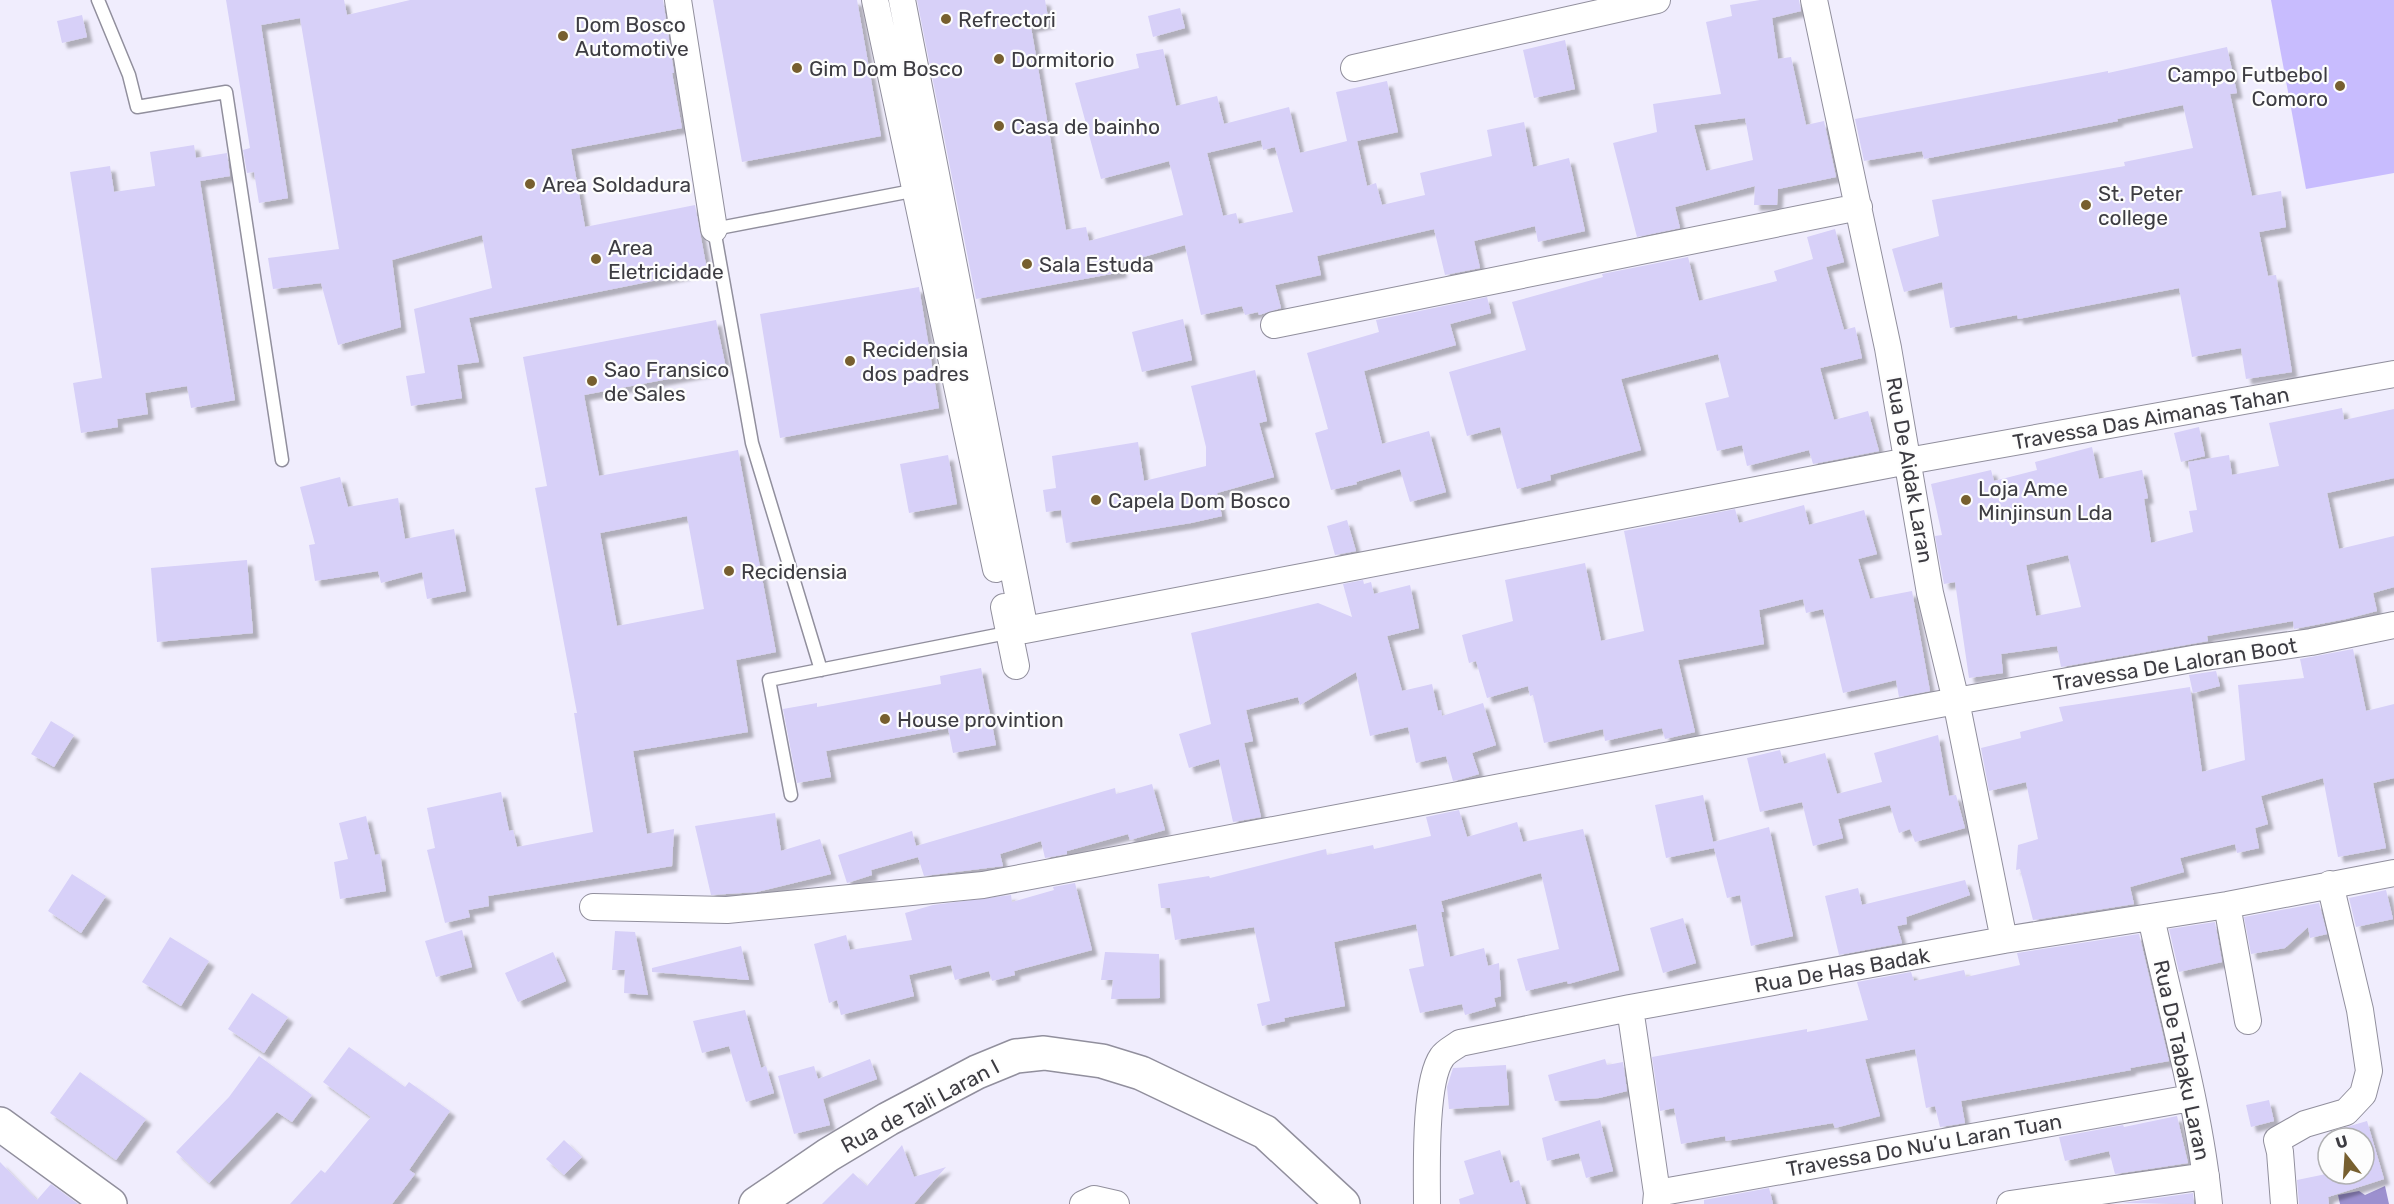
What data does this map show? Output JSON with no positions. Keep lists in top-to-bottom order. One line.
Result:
{"streets":{"main road":["Rua de Tali Laran I"],"street":["Travessa Das Aimanas Tahan","Rua De Aidak Laran","Travessa De Laloran Boot","Rua De Has Badak","Rua De Tabaku Laran","Travessa Do Nu’u Laran Tuan"]},"crossings":[["Travessa Das Aimanas Tahan","Rua De Aidak Laran"],["Rua De Aidak Laran","Travessa De Laloran Boot"],["Rua De Aidak Laran","Rua De Has Badak"],["Rua De Has Badak","Rua De Tabaku Laran"],["Rua De Tabaku Laran","Travessa Do Nu’u Laran Tuan"]],"places":["Refrectori","Dom Bosco Automotive","Dormitorio","Gim Dom Bosco","Campo Futbebol Comoro","Casa de bainho","Area Soldadura","St. Peter college","Area Eletricidade","Sala Estuda","Recidensia dos padres","Sao Fransico de Sales","Capela Dom Bosco","Loja Ame Minjinsun Lda","Recidensia","House provintion"],"north":"top"}
